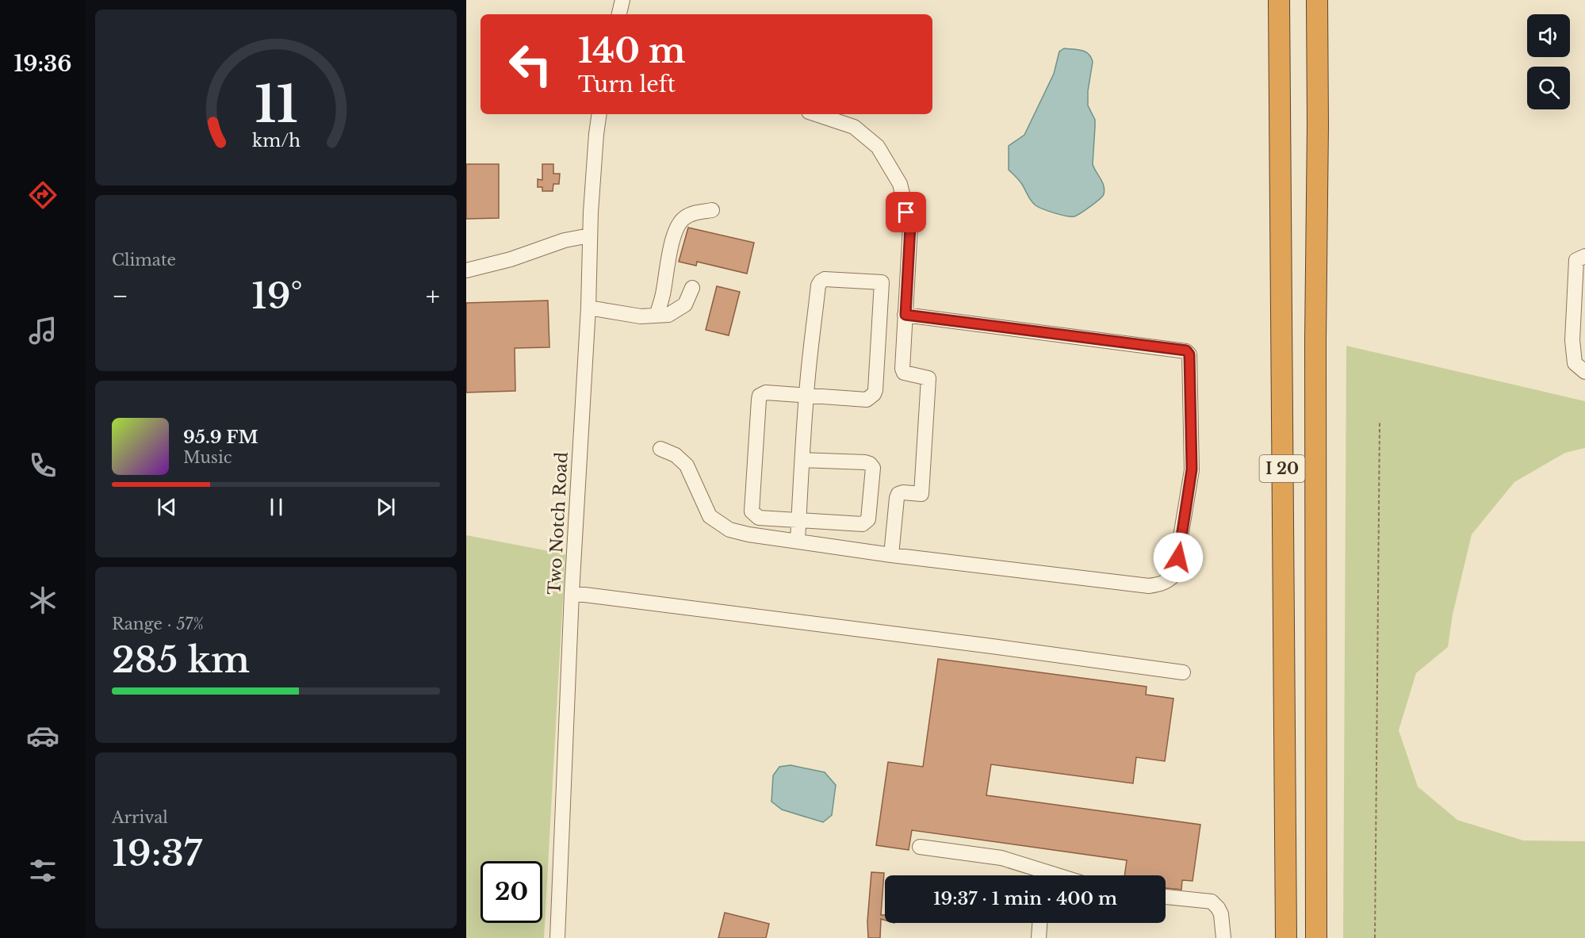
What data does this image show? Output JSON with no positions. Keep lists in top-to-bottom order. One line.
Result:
{"streets":{"highway":["I 20"],"street":["Two Notch Road"]},"page":{"tabs":"19:36","turn":["140 m","Turn left"],"tile":["Climate",["Range · 57%","285 km"],["Arrival","19:37"]],"heat":["−","19°","+"],"song":["95.9 FM","Music"],"limit":"20","trip":"19:37 · 1 min · 400 m","gauge":["11","km/h"]}}
